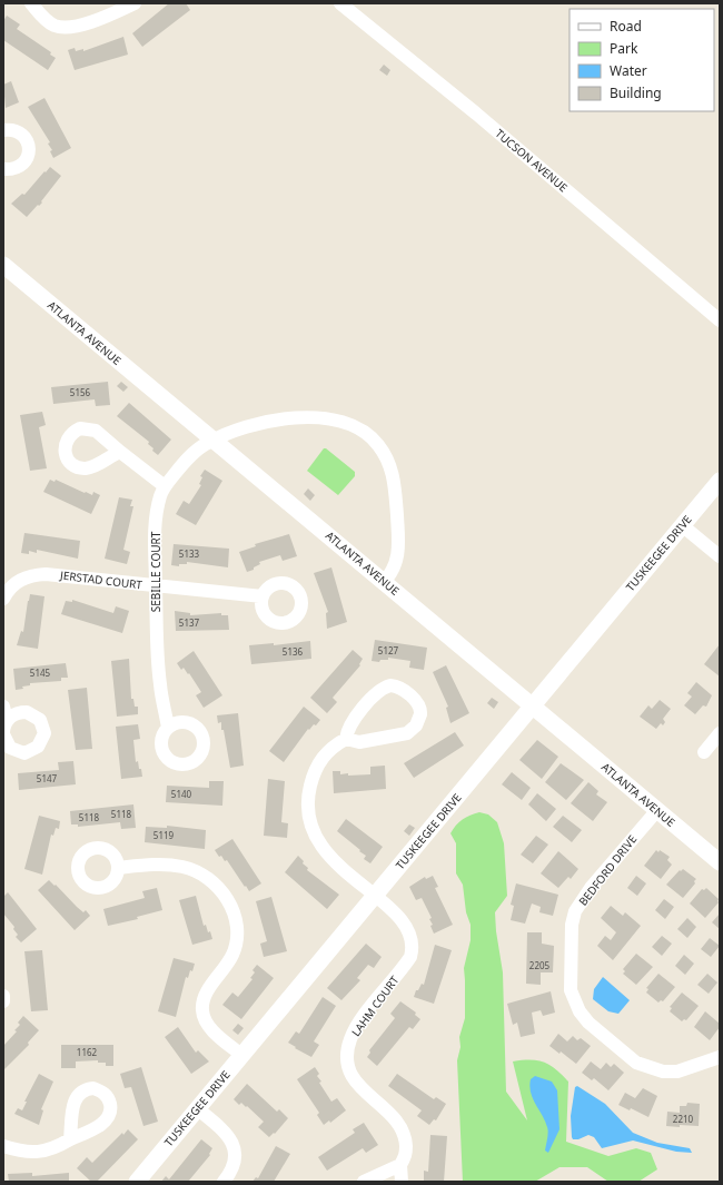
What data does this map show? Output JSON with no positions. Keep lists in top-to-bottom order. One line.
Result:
{"streets":{"street":["TUCSON AVENUE","ATLANTA AVENUE","TUSKEEGEE DRIVE","SEBILLE COURT","JERSTAD COURT","BEDFORD DRIVE","LAHM COURT"]},"crossings":[["ATLANTA AVENUE","TUSKEEGEE DRIVE"],["ATLANTA AVENUE","SEBILLE COURT"],["ATLANTA AVENUE","BEDFORD DRIVE"],["TUSKEEGEE DRIVE","LAHM COURT"],["SEBILLE COURT","JERSTAD COURT"]],"house_numbers":["5156","5133","5137","5127","5136","5145","5147","5140","5118","5118","5119","2205","1162","2210"],"legend":["Road","Park","Water","Building"]}
